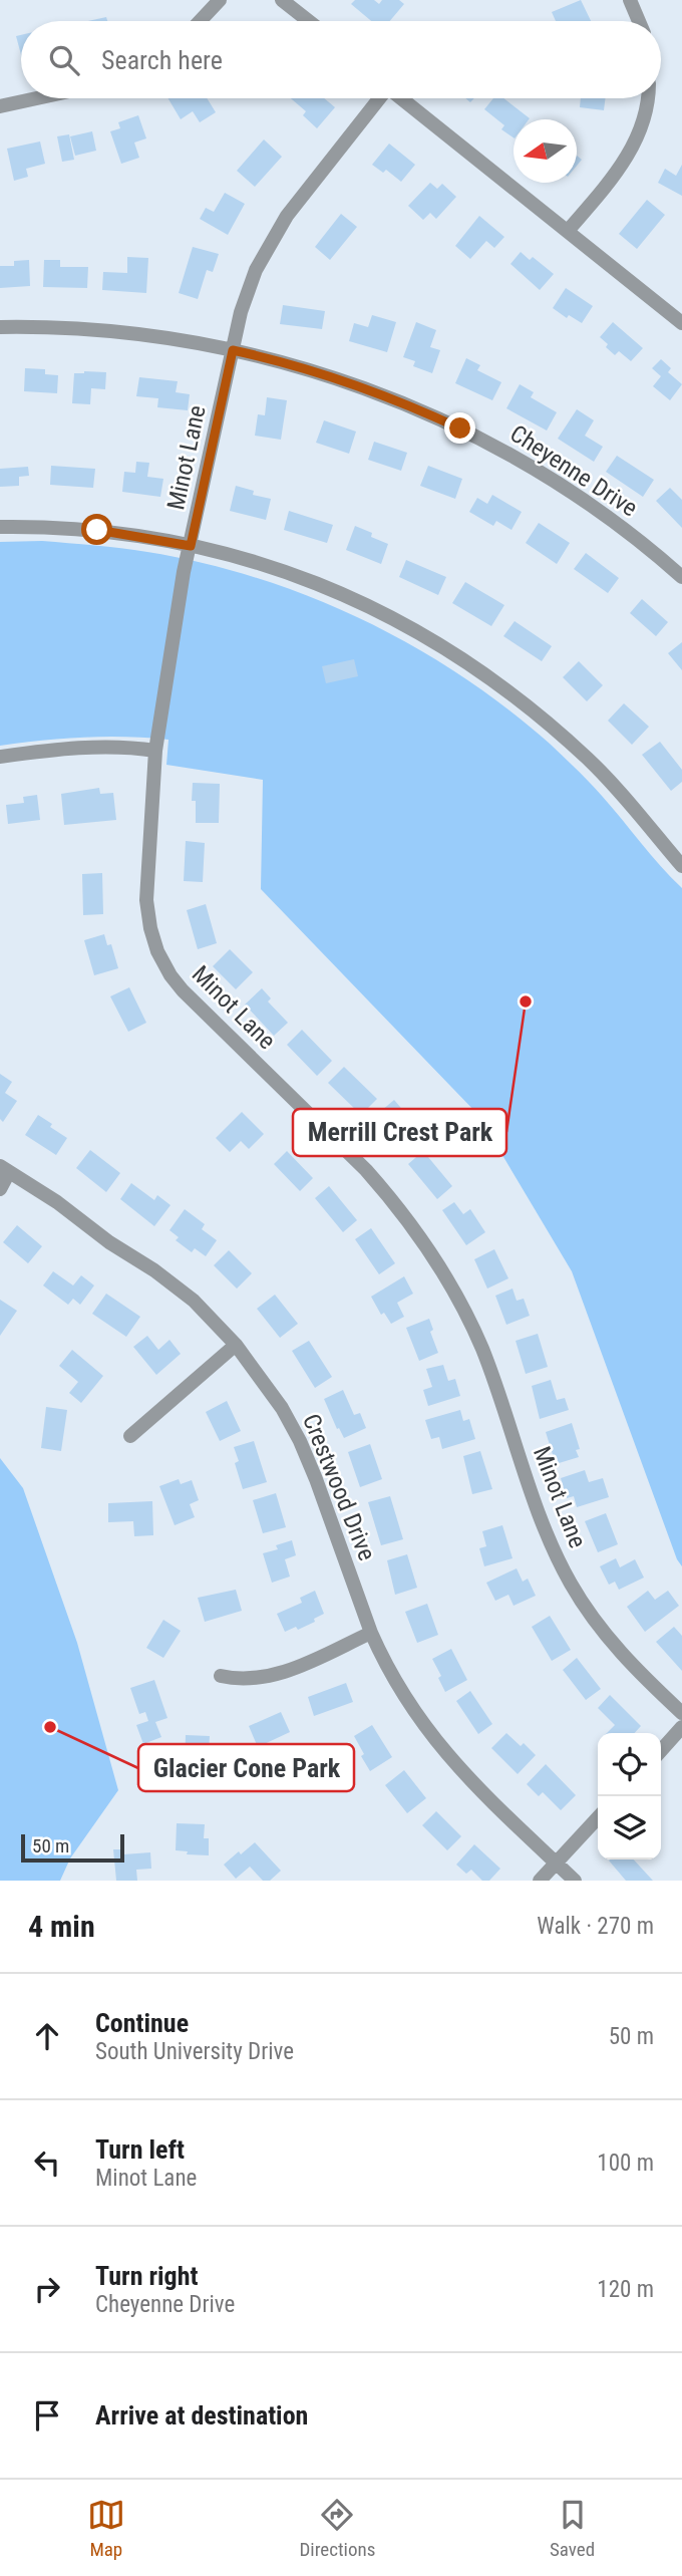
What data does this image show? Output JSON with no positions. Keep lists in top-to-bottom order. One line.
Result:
{"streets":{"street":["Minot Lane","Cheyenne Drive","Crestwood Drive"]},"crossings":[["Minot Lane","Cheyenne Drive"]],"places":["Merrill Crest Park","Glacier Cone Park"],"scale_bar":"50 m","north":"left","page":{"search":"Search here","scale":"50 m","heading":["4 min","Walk · 270 m"],"list":[["Continue","South University Drive","50 m"],["Turn left","Minot Lane","100 m"],["Turn right","Cheyenne Drive","120 m"],"Arrive at destination"],"nav":["Map","Directions","Saved"]}}
